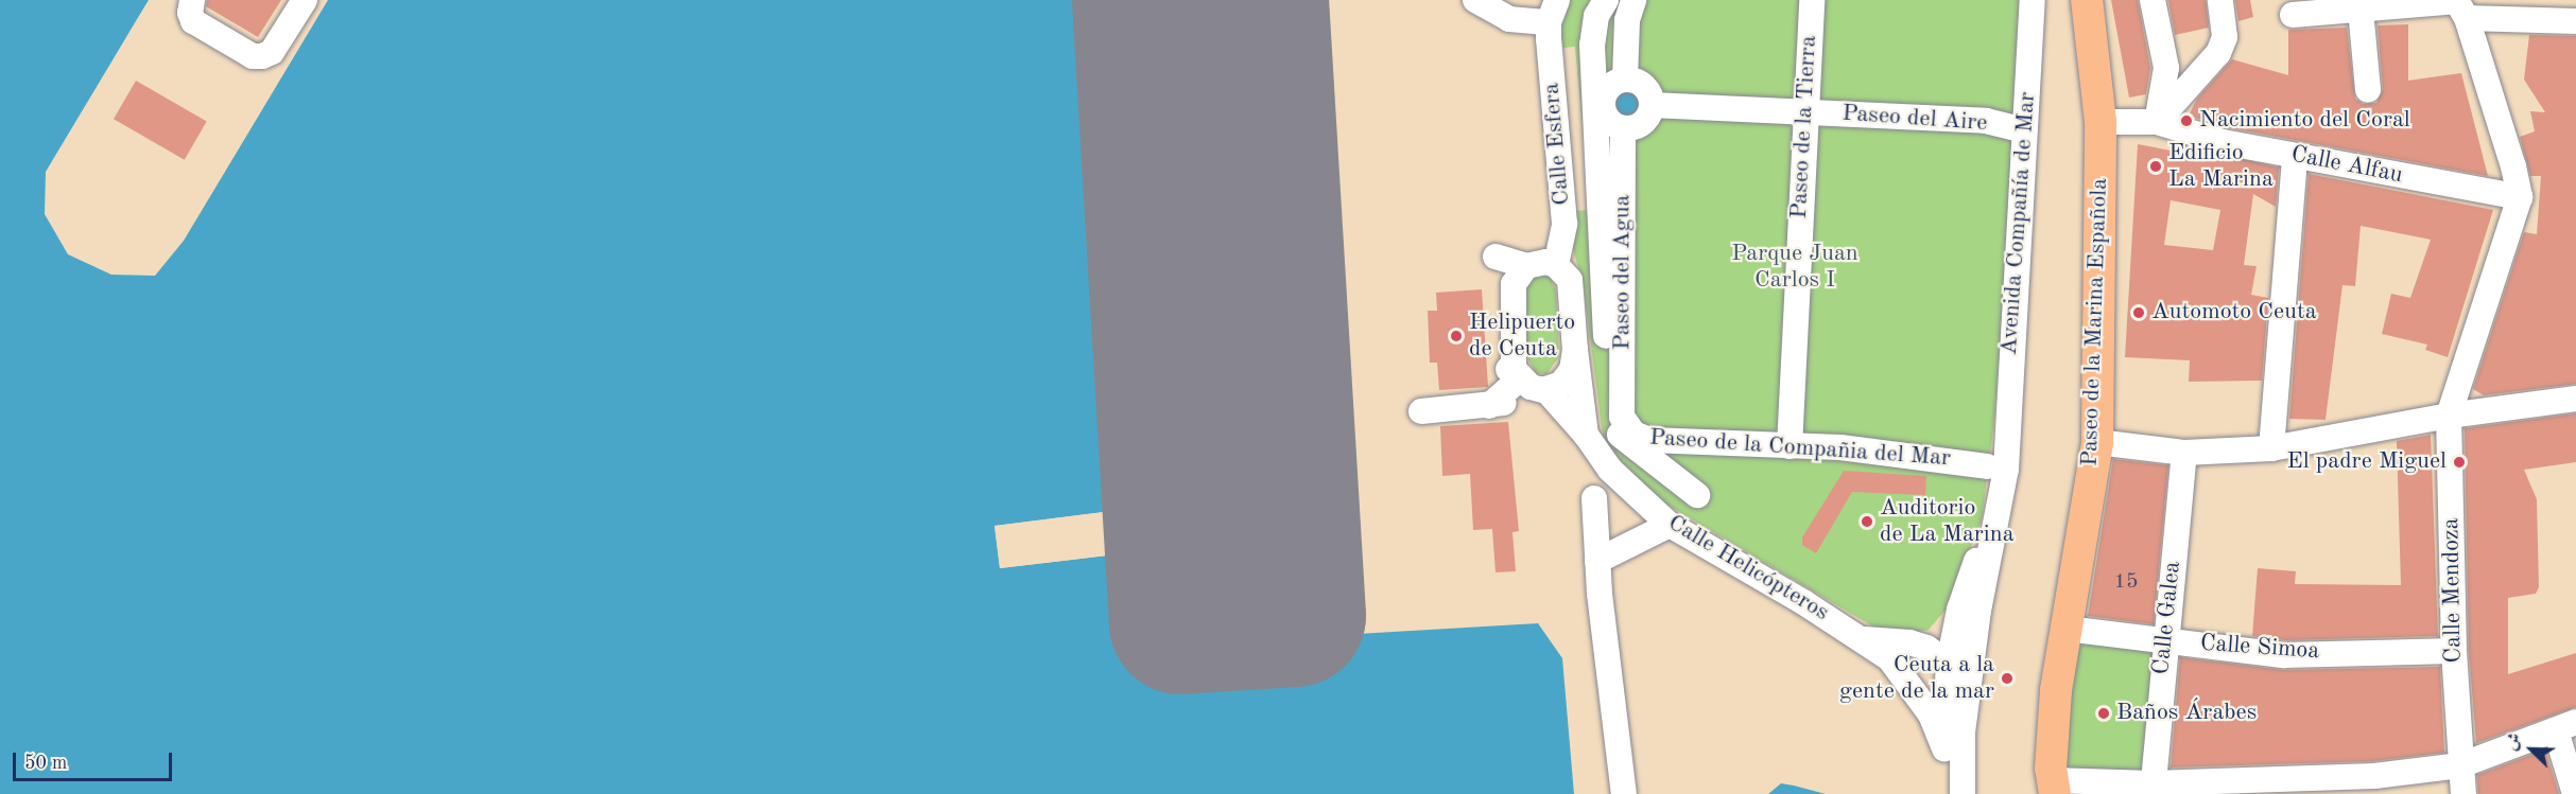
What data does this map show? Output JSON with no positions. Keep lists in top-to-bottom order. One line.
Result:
{"streets":{"main road":["Paseo de la Marina Española"],"street":["Paseo del Aire","Paseo de la Tierra","Calle Esfera","Calle Alfau","Avenida Compañía de Mar","Paseo del Agua","Paseo de la Compañia del Mar","Calle Helicópteros","Calle Mendoza","Calle Galea","Calle Simoa"]},"crossings":[["Paseo del Aire","Paseo de la Tierra"],["Paseo del Aire","Avenida Compañía de Mar"],["Paseo del Aire","Paseo del Agua"],["Paseo de la Tierra","Paseo de la Compañia del Mar"],["Calle Esfera","Calle Helicópteros"],["Calle Alfau","Paseo de la Marina Española"],["Calle Alfau","Calle Mendoza"],["Paseo del Agua","Paseo de la Compañia del Mar"],["Paseo de la Marina Española","Calle Simoa"],["Calle Mendoza","Calle Simoa"],["Calle Galea","Calle Simoa"]],"parks":["Parque Juan Carlos I"],"places":["Nacimiento del Coral","Edificio La Marina","Automoto Ceuta","Helipuerto de Ceuta","El padre Miguel","Auditorio de La Marina","Ceuta a la gente de la mar","Baños Árabes"],"house_numbers":["15"],"scale_bar":"50 m","north":"top left"}
